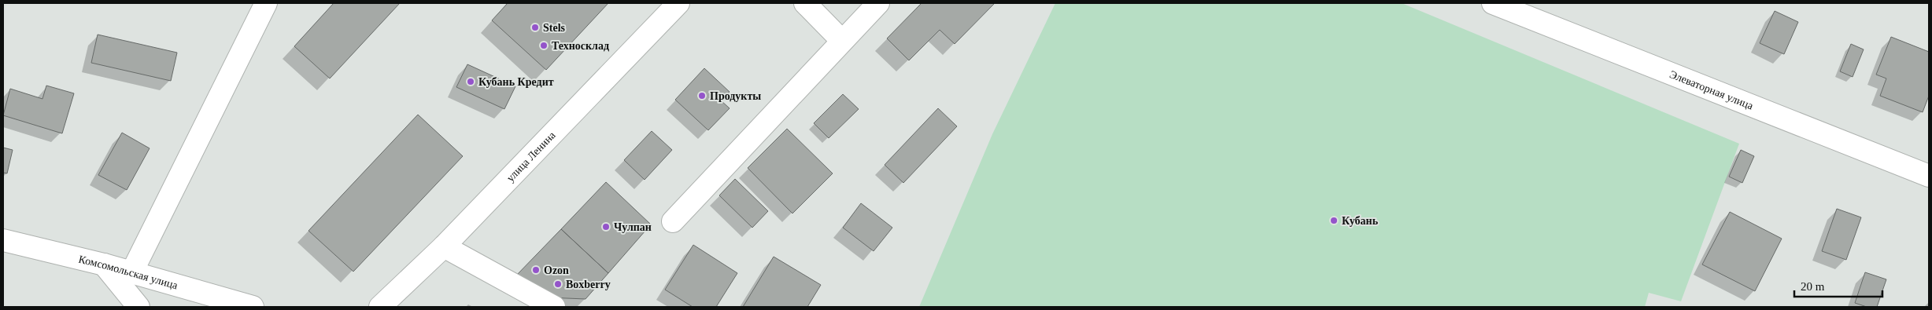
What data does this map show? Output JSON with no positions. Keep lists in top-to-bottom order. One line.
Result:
{"streets":{"street":["Элеваторная улица","улица Ленина","Комсомольская улица"]},"places":["Stels","Техносклад","Кубань Кредит","Продукты","Кубань","Чулпан","Ozon","Boxberry"],"scale_bar":"20 m"}
